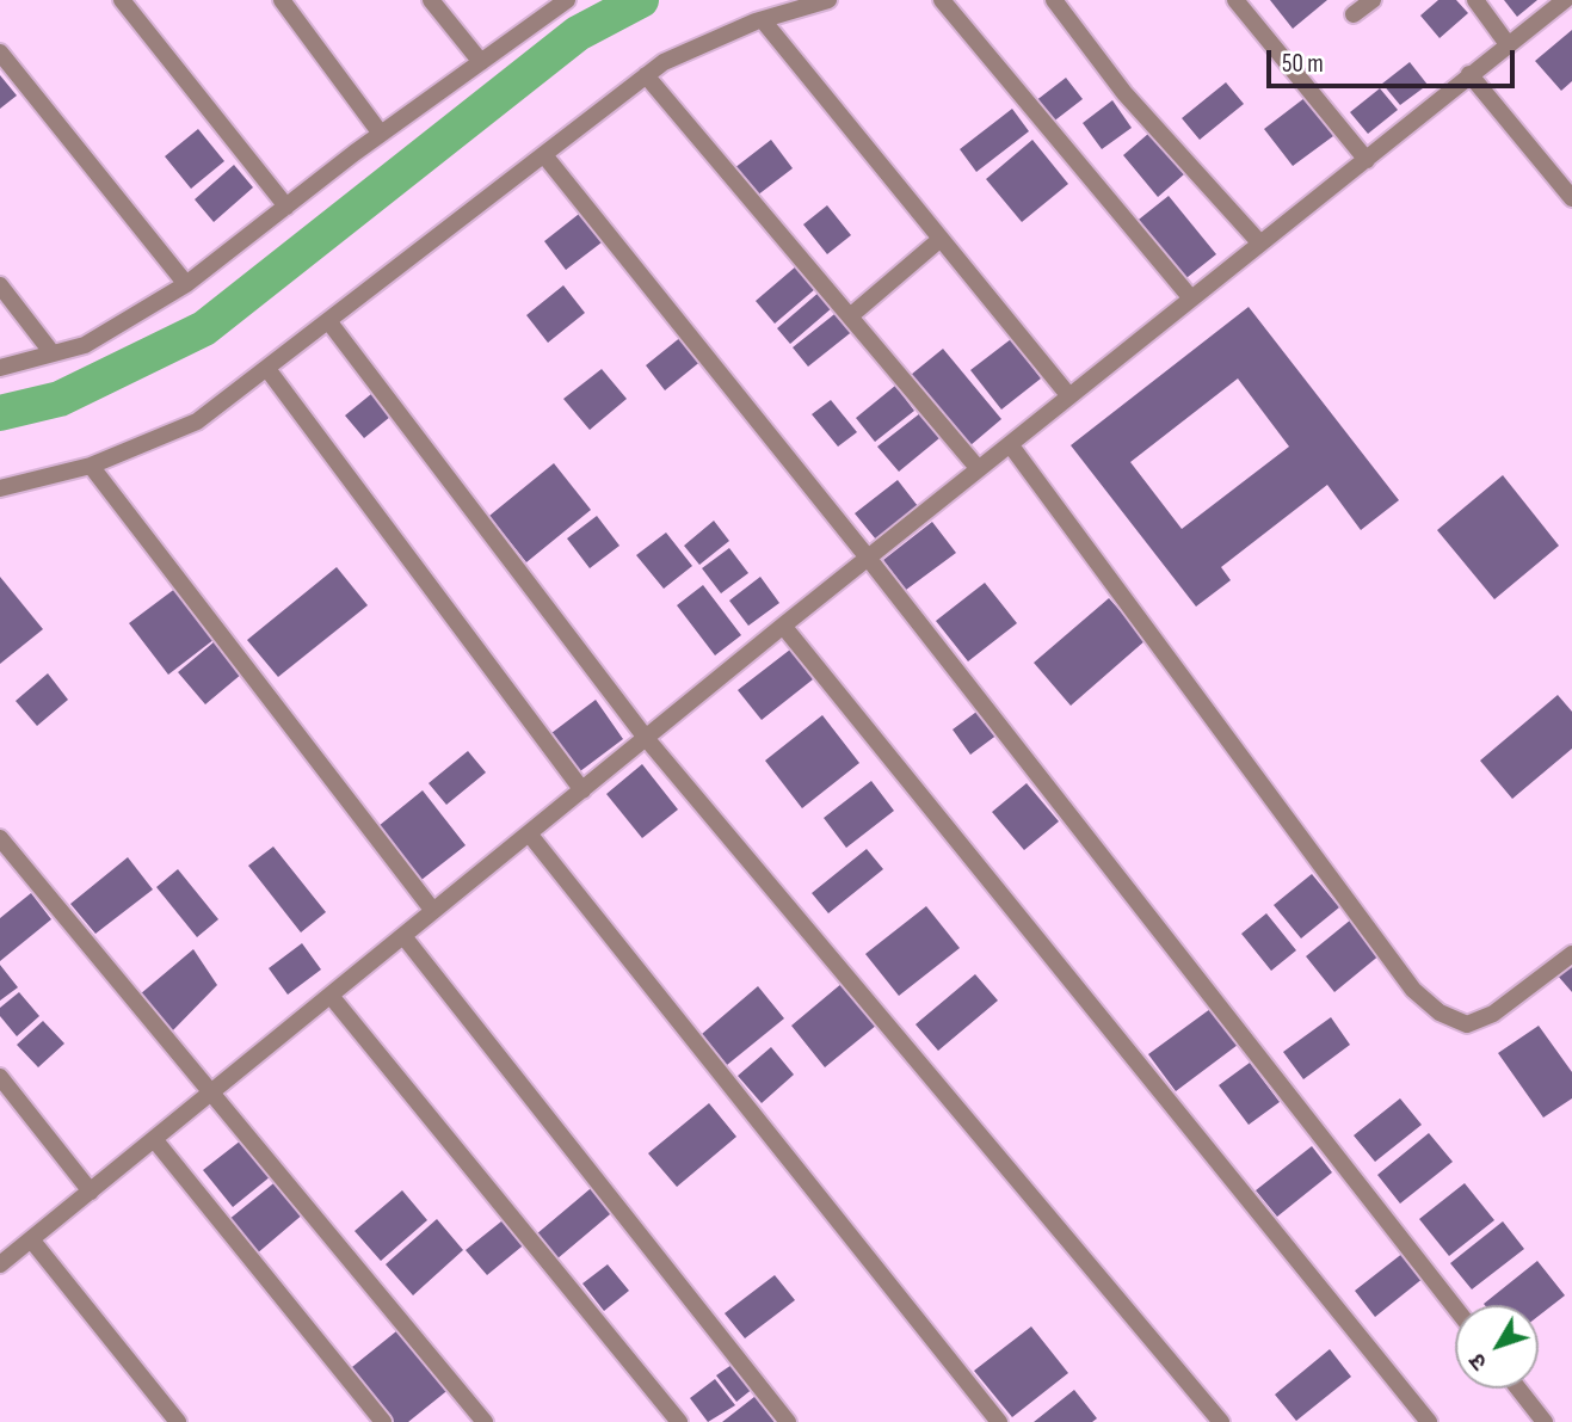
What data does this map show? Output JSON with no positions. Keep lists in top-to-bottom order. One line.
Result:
{"scale_bar":"50 m","north":"bottom left"}
